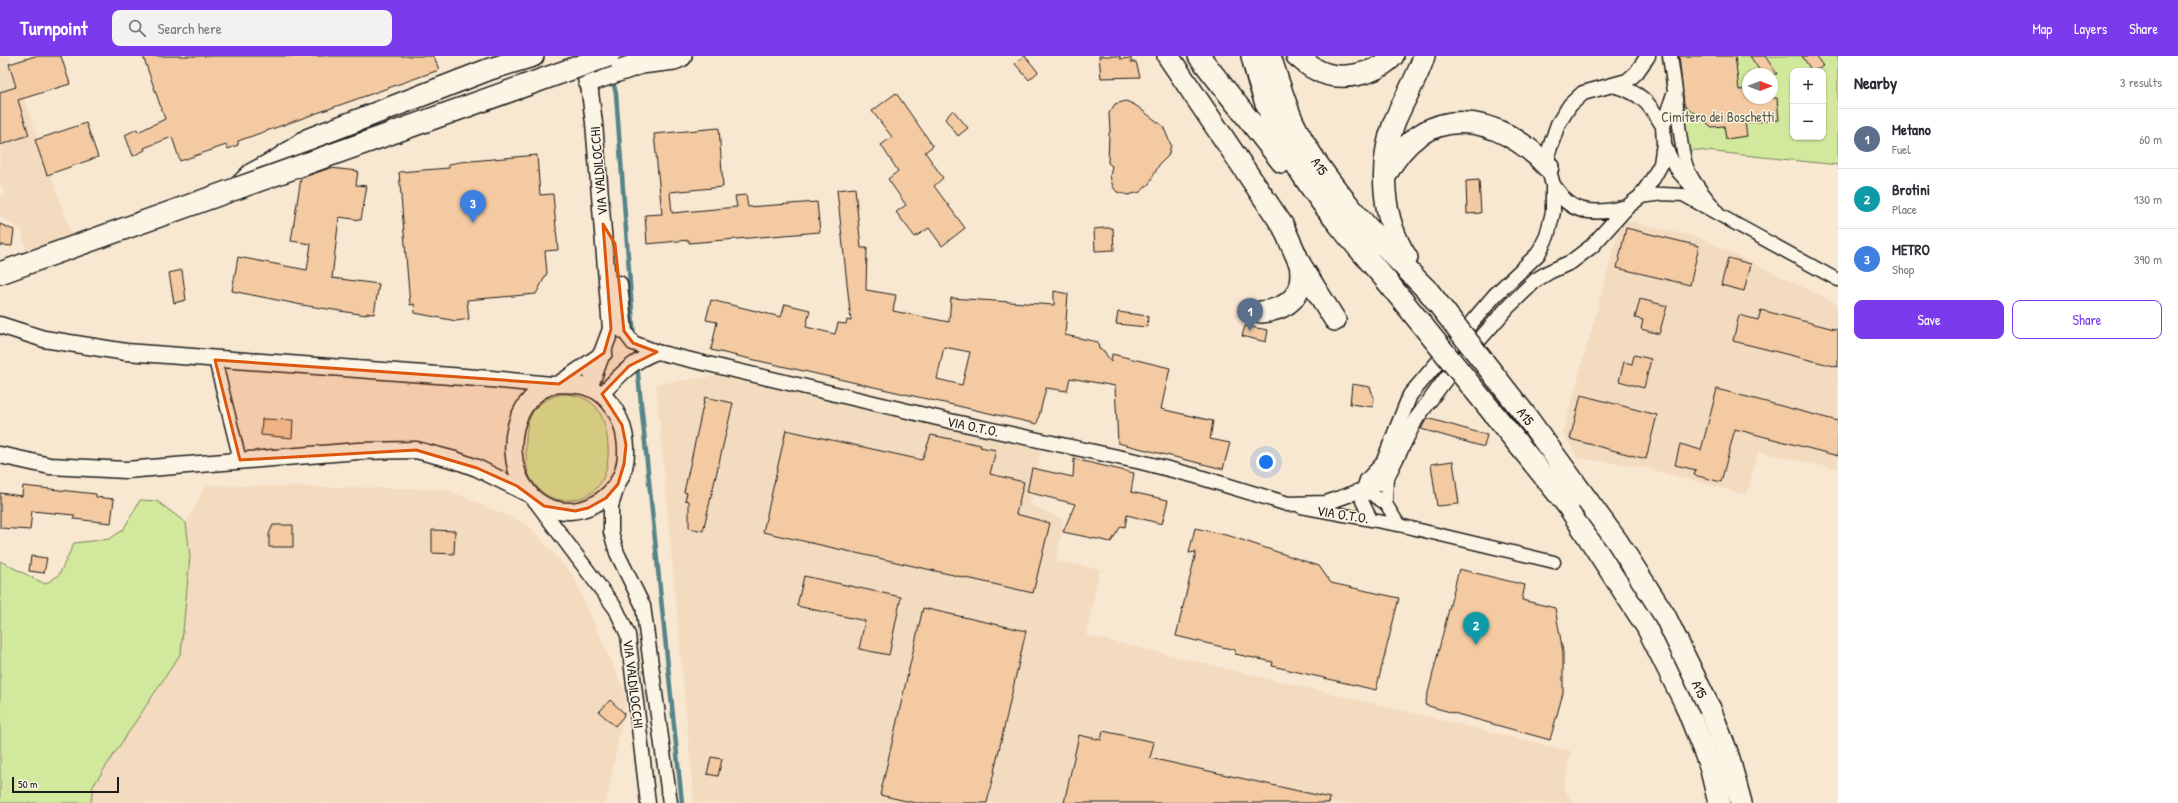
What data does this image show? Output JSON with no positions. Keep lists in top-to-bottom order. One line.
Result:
{"streets":{"highway":["A15"],"main road":["VIA VALDILOCCHI"],"street":["VIA O.T.O."]},"crossings":[["VIA VALDILOCCHI","VIA O.T.O."]],"parks":["Cimitero dei Boschetti"],"scale_bar":"50 m","north":"right","page":{"header":"Turnpoint","search":"Search here","nav":["Map","Layers","Share"],"heading":["Nearby","3 results"],"map_buttons":["+","−"],"list":[{"mark":"1","name":"Metano","note":"Fuel","value":"60 m"},{"mark":"2","name":"Brotini","note":"Place","value":"130 m"},{"mark":"3","name":"METRO","note":"Shop","value":"390 m"}],"pins":["3","1","2"],"buttons":["Save","Share"],"scale":"50 m"}}
